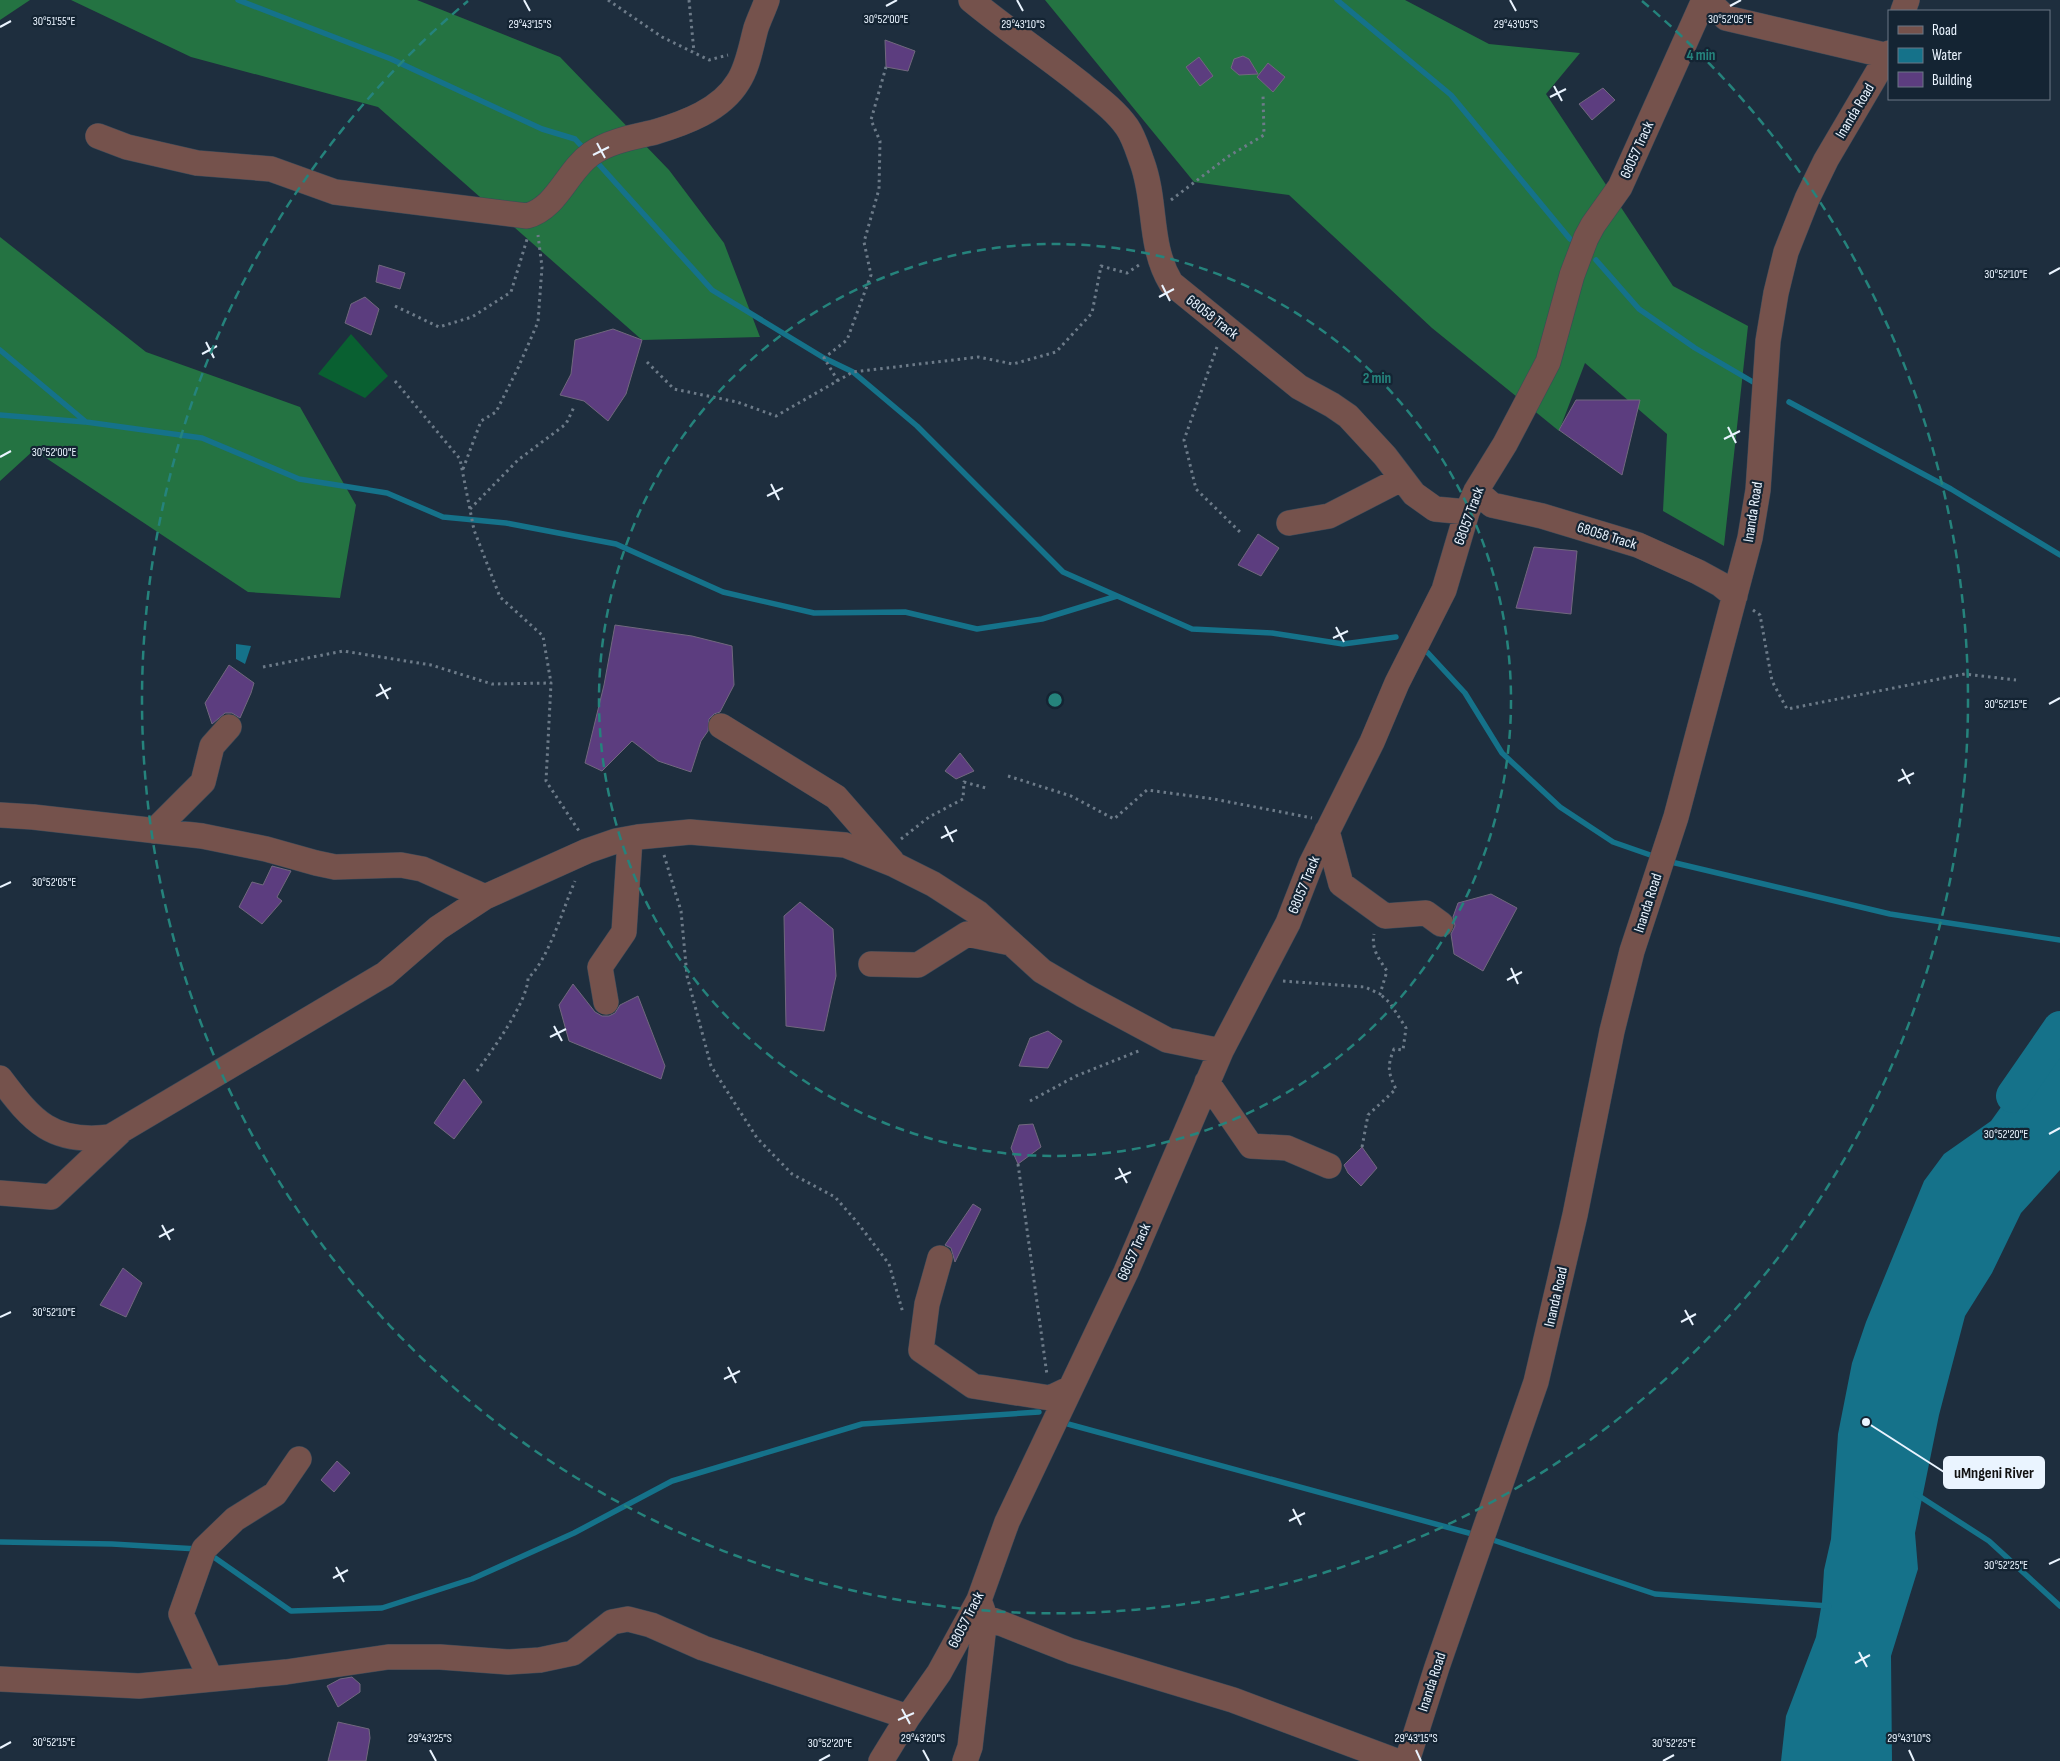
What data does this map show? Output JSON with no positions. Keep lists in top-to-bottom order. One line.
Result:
{"streets":{"street":["Inanda Road","68057 Track","68058 Track"]},"crossings":[["Inanda Road","68058 Track"],["68057 Track","68058 Track"]],"places":["uMngeni River"],"legend":["Road","Water","Building"],"coordinates":["30°52'00\"E","30°52'05\"E","30°51'55\"E","29°43'15\"S","29°43'10\"S","29°43'05\"S","30°52'10\"E","30°52'15\"E","30°52'20\"E","30°52'25\"E","29°43'25\"S","29°43'20\"S"],"rings":["4 min","2 min"]}
